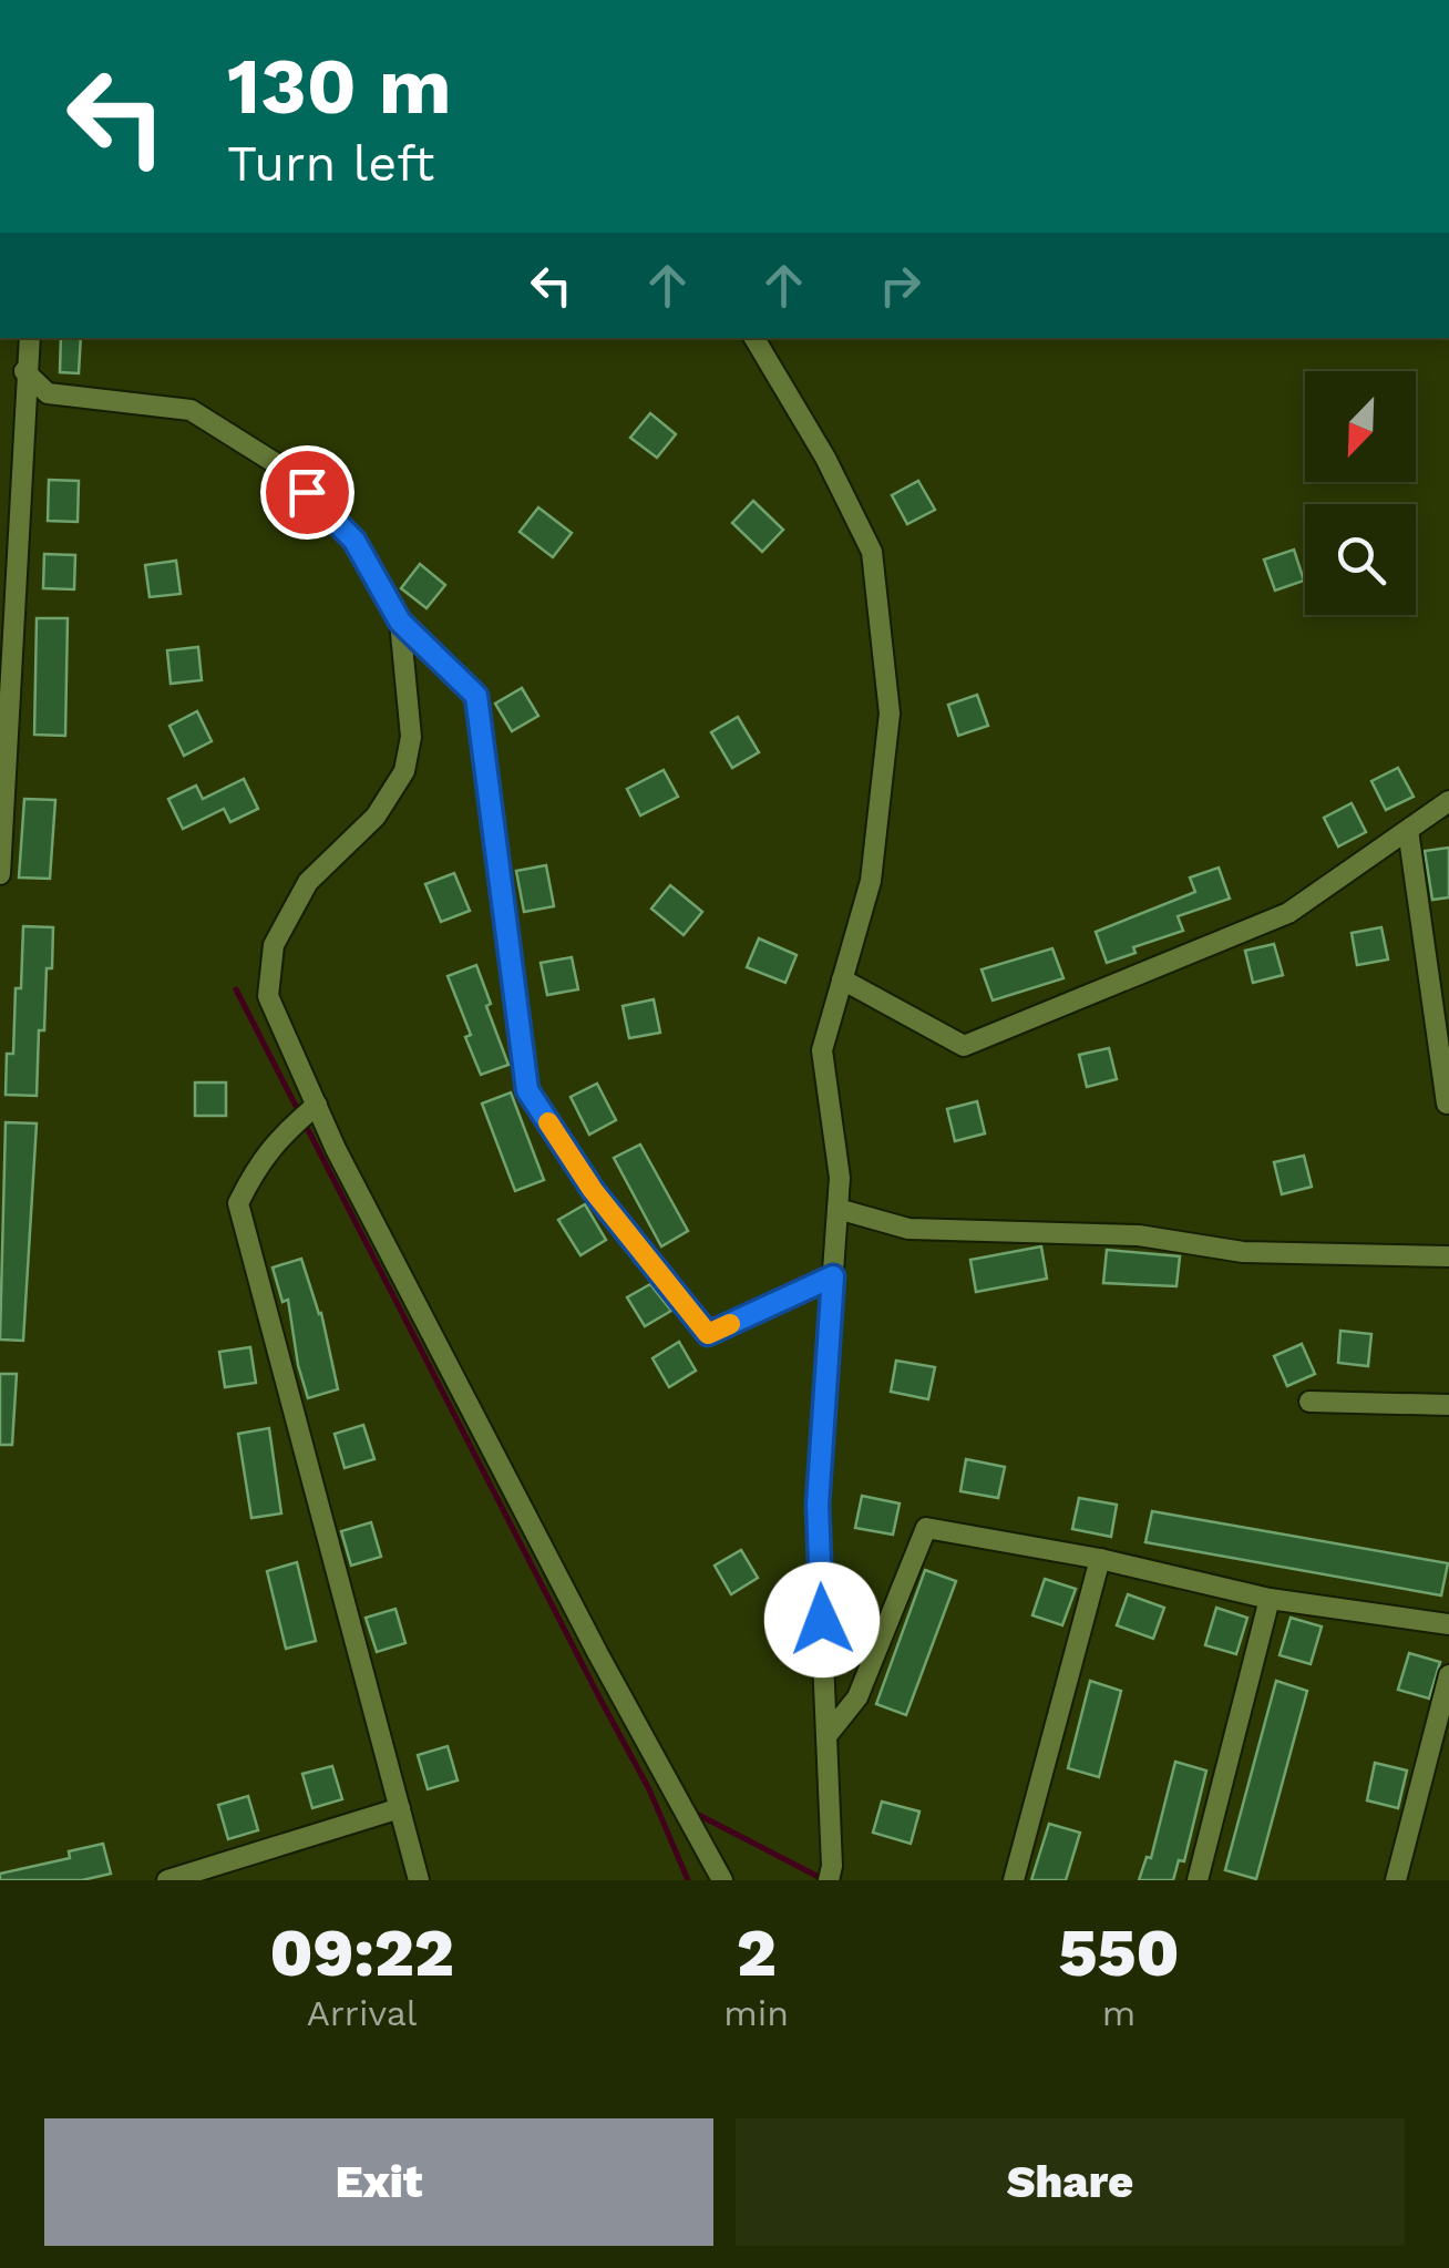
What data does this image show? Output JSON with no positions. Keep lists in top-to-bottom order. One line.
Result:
{"north":"bottom left","page":{"turn":["130 m","Turn left"],"eta":["09:22","Arrival","2","min","550","m"],"buttons":["Exit","Share"]}}
